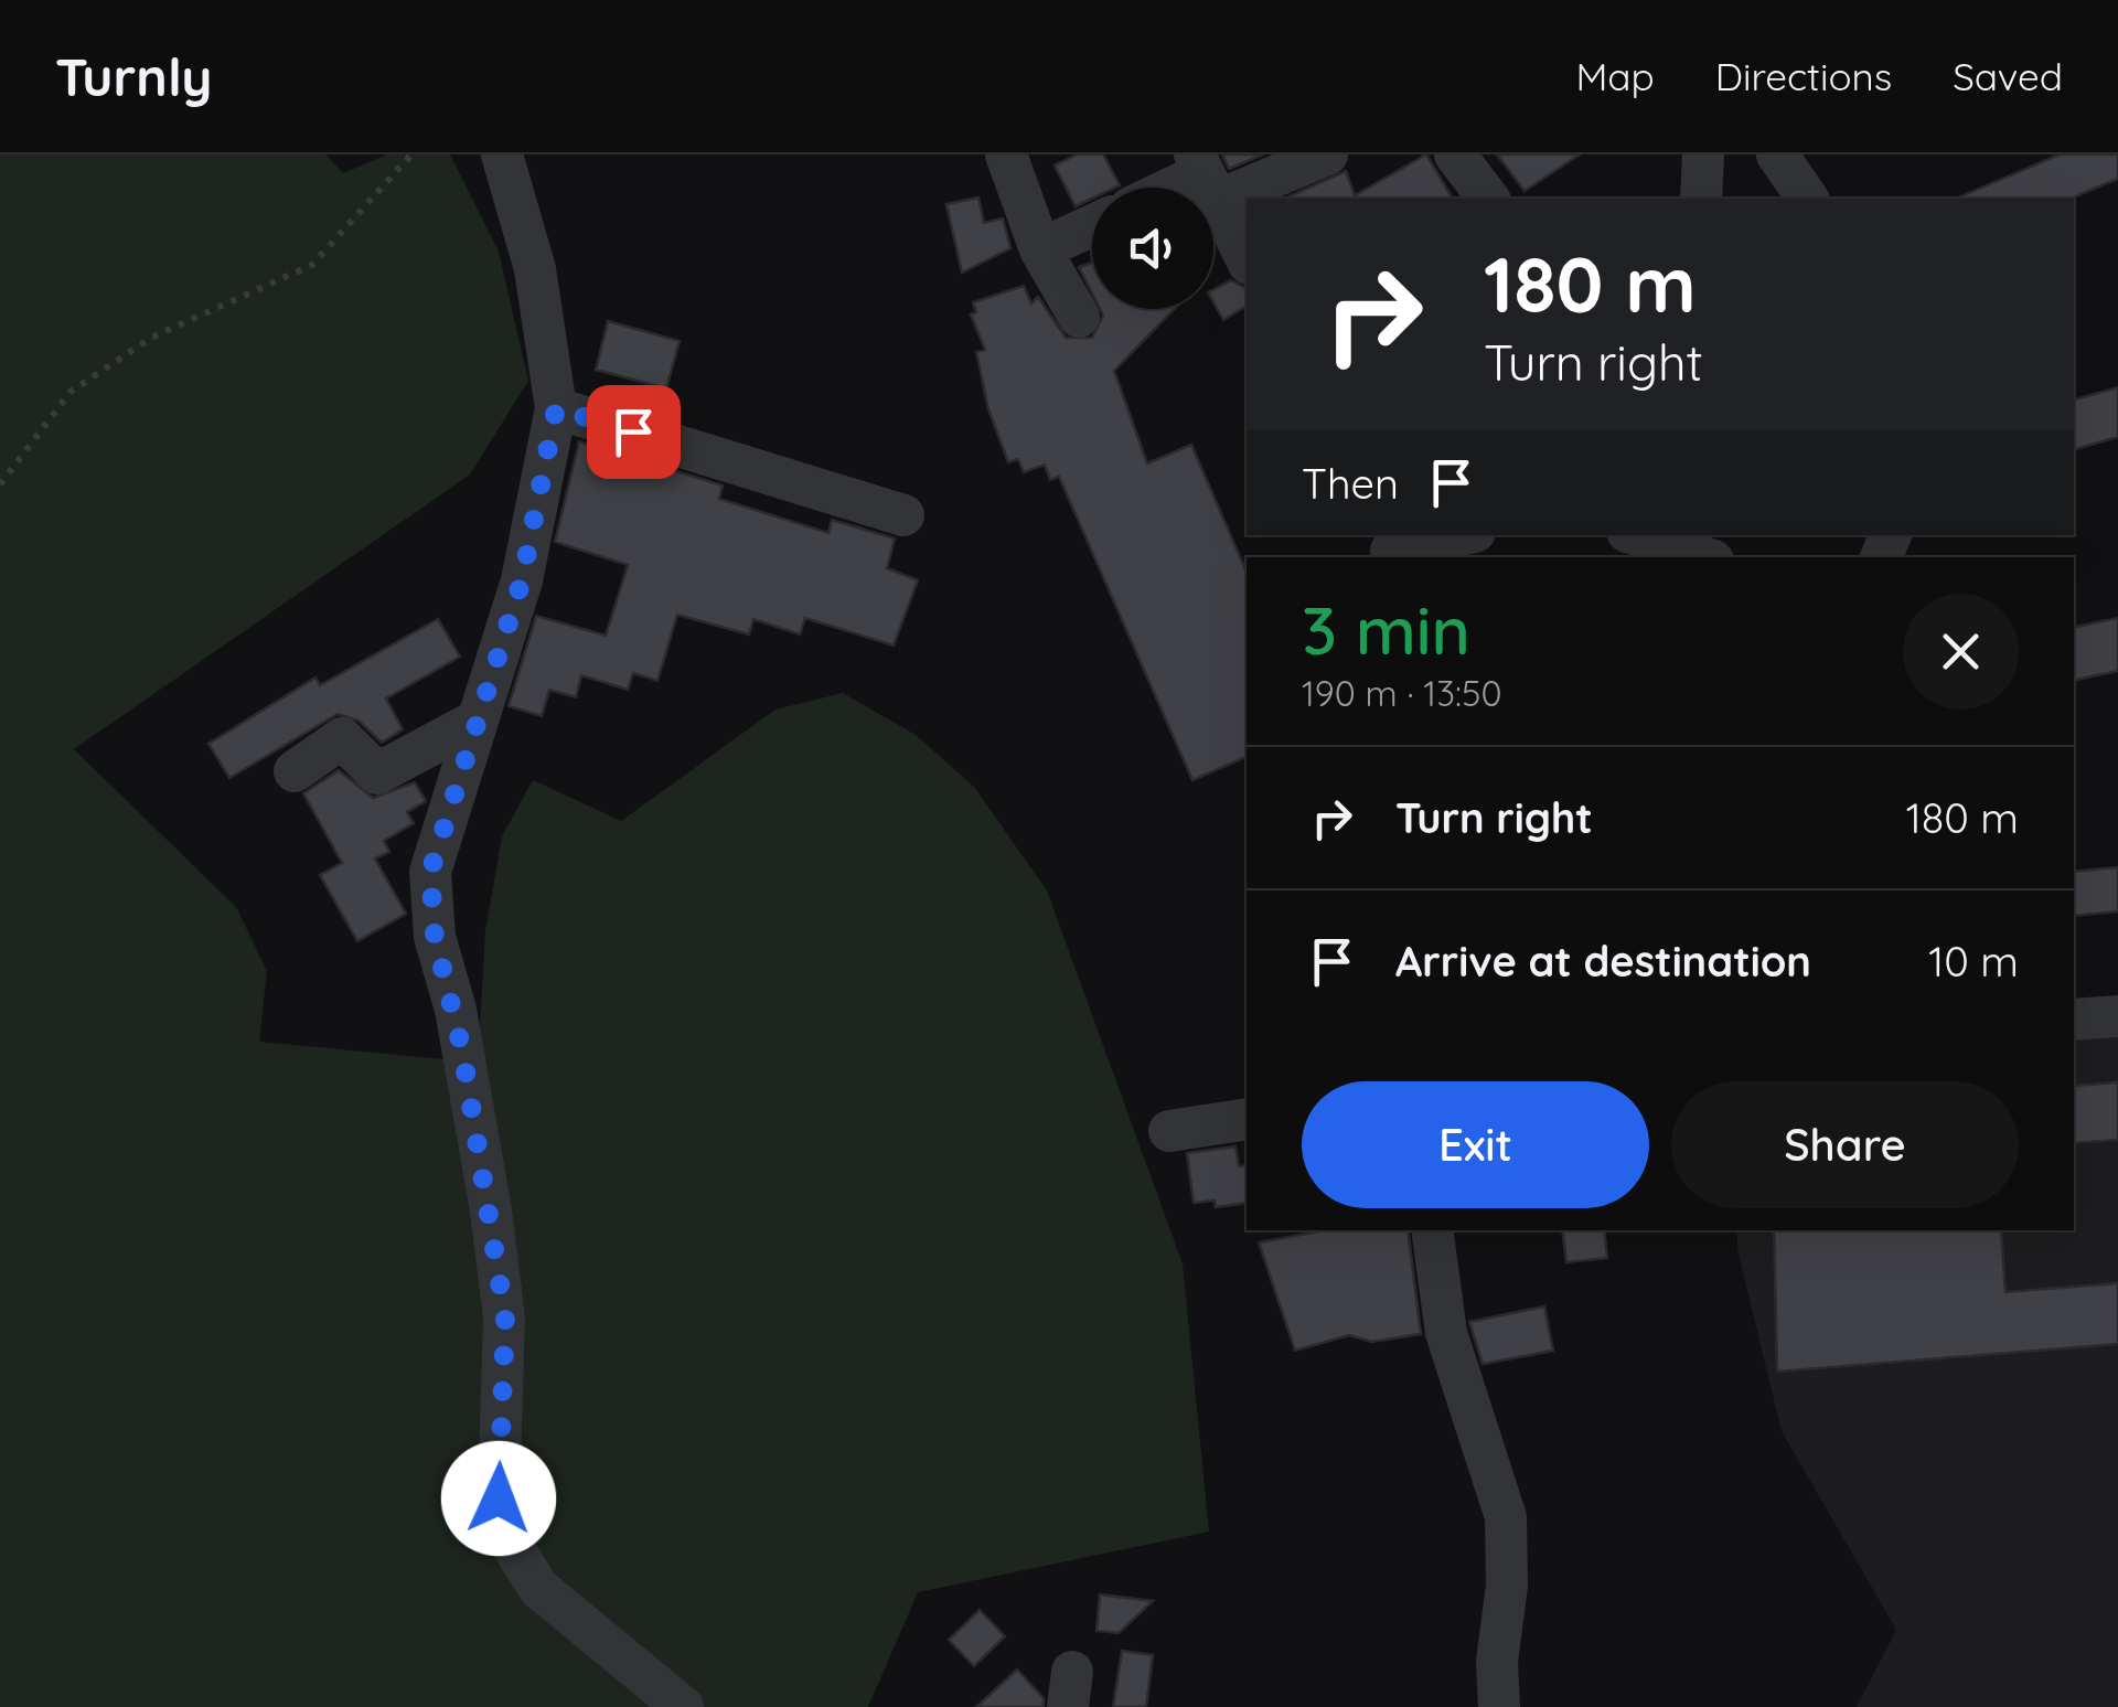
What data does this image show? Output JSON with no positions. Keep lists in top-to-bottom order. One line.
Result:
{"page":{"header":"Turnly","nav":["Map","Directions","Saved"],"turn":["180 m","Turn right"],"then":"Then","heading":["3 min","190 m · 13:50"],"list":[{"name":"Turn right","value":"180 m"},{"name":"Arrive at destination","value":"10 m"}],"buttons":["Exit","Share"]}}
